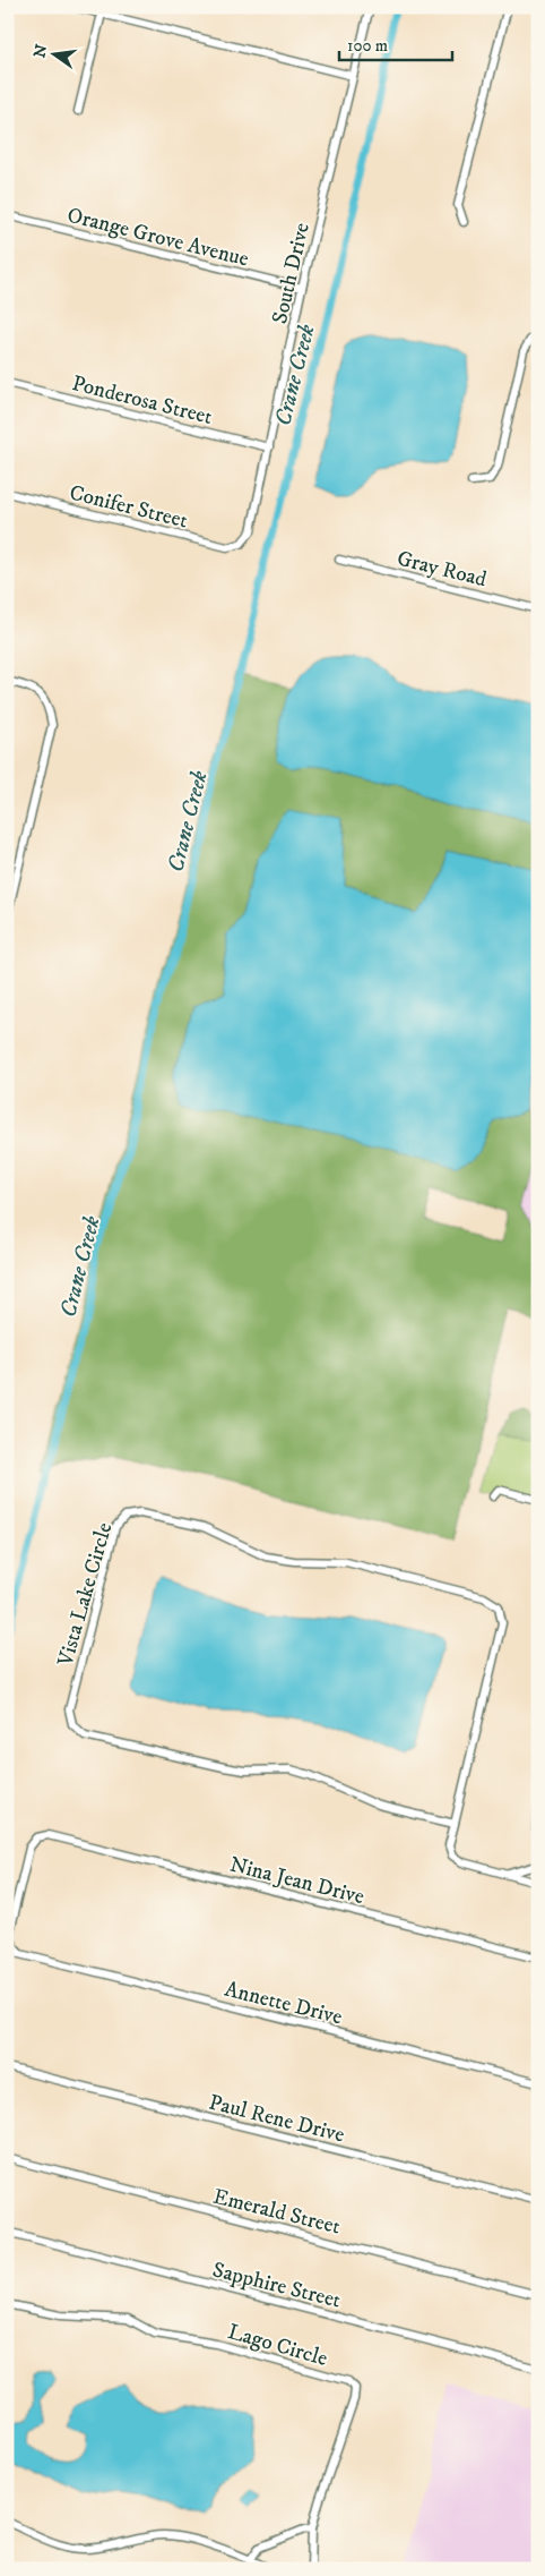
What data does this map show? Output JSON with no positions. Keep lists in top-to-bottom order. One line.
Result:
{"streets":{"street":["Orange Grove Avenue","South Drive","Ponderosa Street","Conifer Street","Gray Road","Vista Lake Circle","Nina Jean Drive","Annette Drive","Paul Rene Drive","Emerald Street","Sapphire Street","Lago Circle"]},"crossings":[["Orange Grove Avenue","South Drive"],["South Drive","Ponderosa Street"],["South Drive","Conifer Street"],["Nina Jean Drive","Annette Drive"]],"water":["Crane Creek"],"scale_bar":"100 m","north":"left"}
